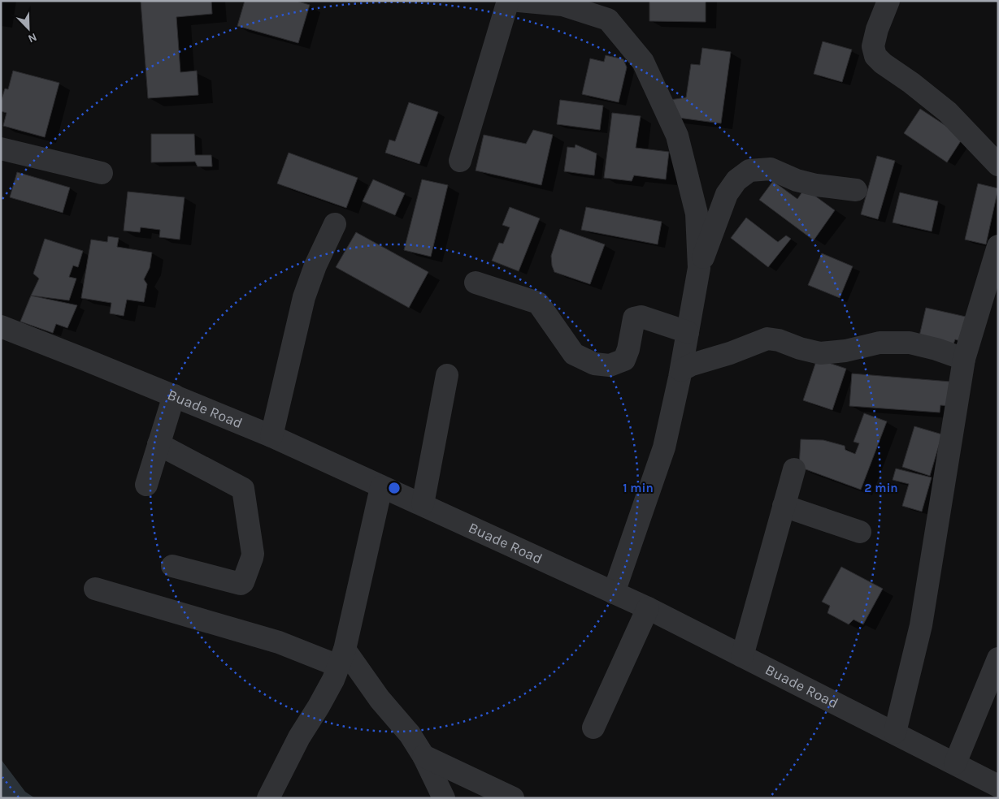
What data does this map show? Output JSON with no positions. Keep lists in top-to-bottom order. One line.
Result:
{"streets":{"street":["Buade Road"]},"north":"bottom right","rings":["1 min","2 min"]}
